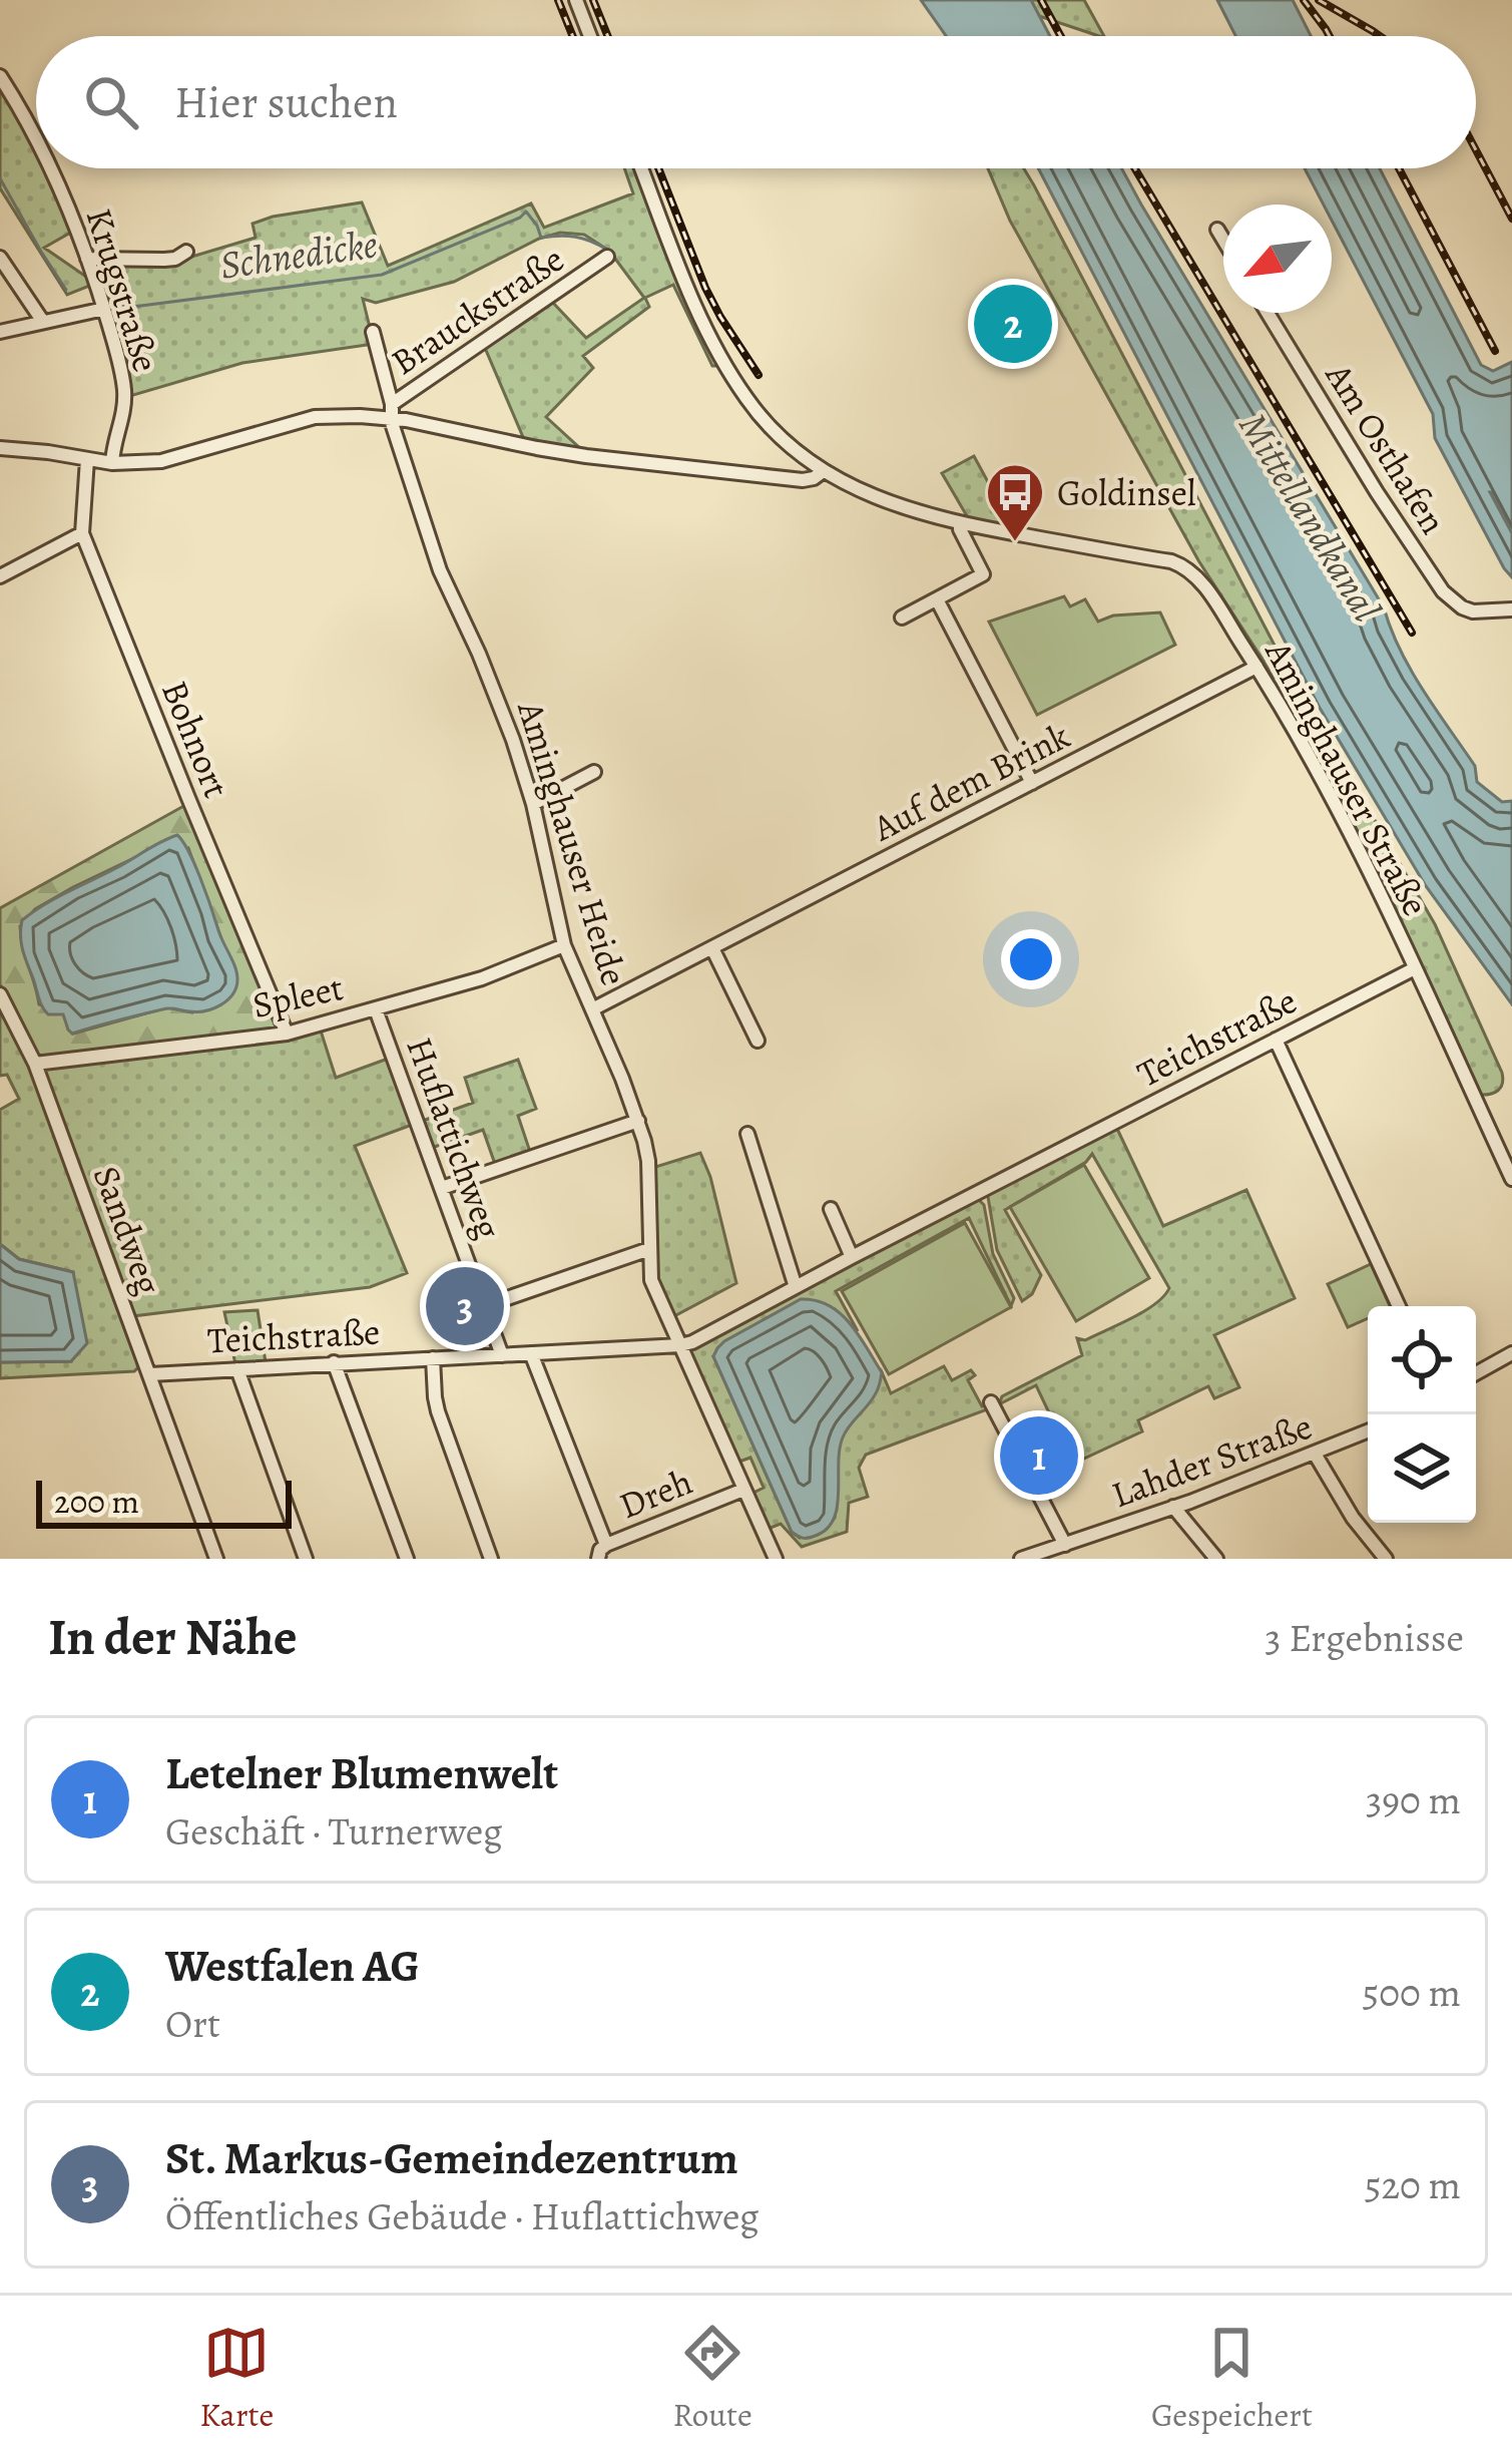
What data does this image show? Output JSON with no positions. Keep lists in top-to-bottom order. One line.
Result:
{"streets":{"street":["Krugstraße","Brauckstraße","Am Osthafen","Bohnort","Aminghauser Straße","Auf dem Brink","Aminghauser Heide","Spleet","Teichstraße","Huflattichweg","Sandweg","Lahder Straße","Dreh"]},"crossings":[["Brauckstraße","Aminghauser Heide"],["Bohnort","Spleet"],["Aminghauser Straße","Auf dem Brink"],["Aminghauser Straße","Teichstraße"],["Auf dem Brink","Aminghauser Heide"],["Aminghauser Heide","Spleet"],["Aminghauser Heide","Teichstraße"],["Aminghauser Heide","Dreh"],["Spleet","Huflattichweg"],["Spleet","Sandweg"],["Teichstraße","Huflattichweg"],["Teichstraße","Sandweg"]],"water":["Schnedicke","Mittellandkanal"],"places":{"bus stop":["Goldinsel"]},"scale_bar":"200 m","north":"bottom left","page":{"search":"Hier suchen","pins":["2","3","1"],"scale":"200 m","heading":["In der Nähe","3 Ergebnisse"],"list":[{"mark":"1","name":"Letelner Blumenwelt","note":"Geschäft · Turnerweg","value":"390 m"},{"mark":"2","name":"Westfalen AG","note":"Ort","value":"500 m"},{"mark":"3","name":"St. Markus-Gemeindezentrum","note":"Öffentliches Gebäude · Huflattichweg","value":"520 m"}],"nav":["Karte","Route","Gespeichert"]}}
